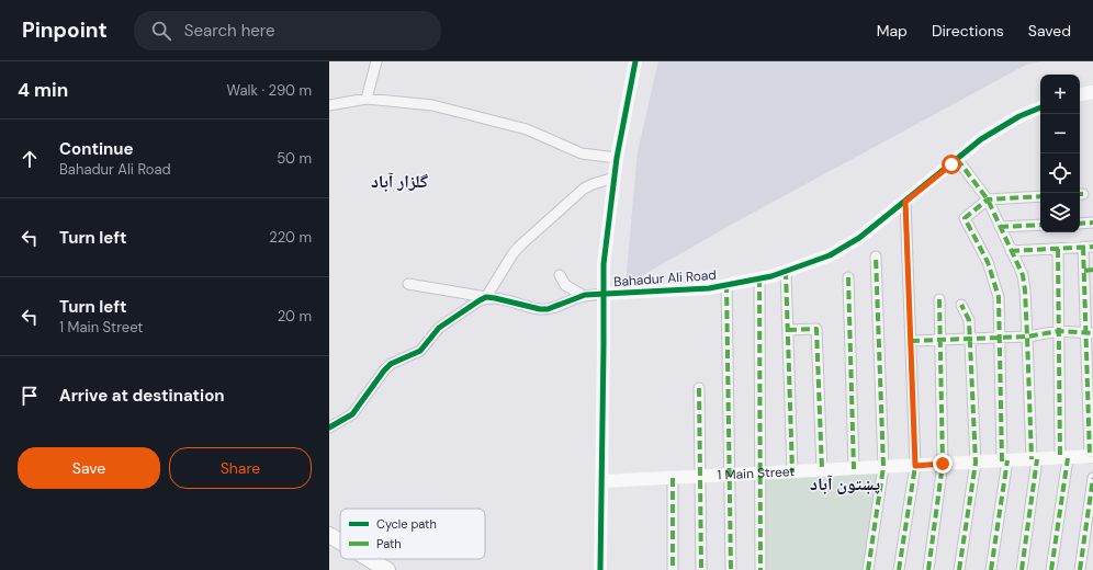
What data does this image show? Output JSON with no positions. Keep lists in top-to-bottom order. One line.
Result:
{"streets":{"street":["Bahadur Ali Road","1 Main Street"]},"districts":["گلزار آباد","پښتون آباد"],"legend":["Cycle path","Path"],"page":{"header":"Pinpoint","search":"Search here","nav":["Map","Directions","Saved"],"heading":["4 min","Walk · 290 m"],"map_buttons":["+","−"],"list":[["Continue","Bahadur Ali Road","50 m"],["Turn left","220 m"],["Turn left","1 Main Street","20 m"],"Arrive at destination"],"buttons":["Save","Share"]}}
